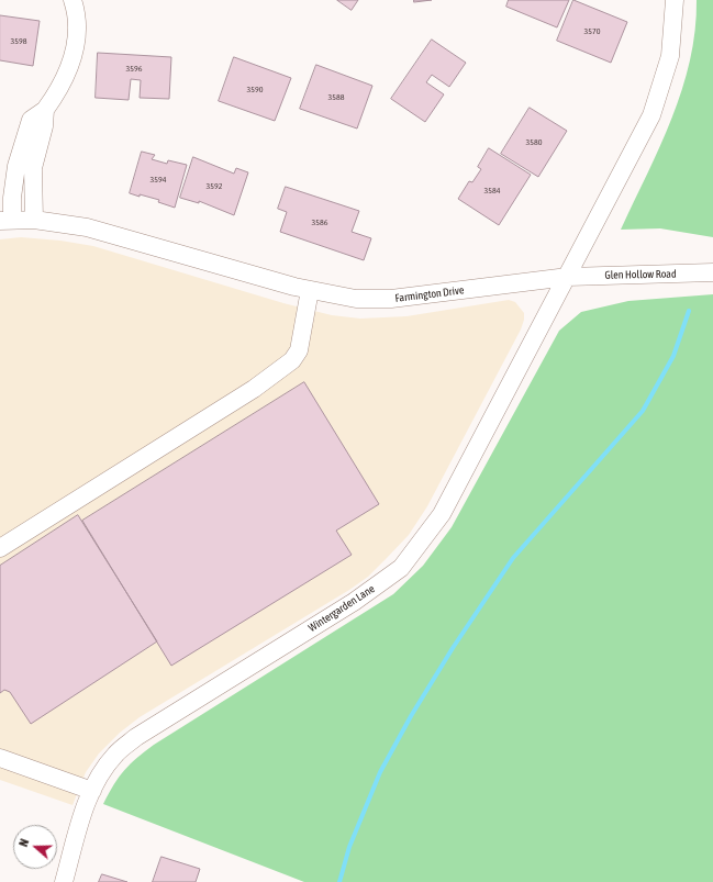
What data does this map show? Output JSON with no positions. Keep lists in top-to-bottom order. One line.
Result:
{"streets":{"street":["Glen Hollow Road","Farmington Drive","Wintergarden Lane"]},"crossings":[["Glen Hollow Road","Farmington Drive"],["Glen Hollow Road","Wintergarden Lane"],["Farmington Drive","Wintergarden Lane"]],"house_numbers":["3570","3598","3596","3590","3588","3580","3594","3592","3584","3586"],"north":"left"}
